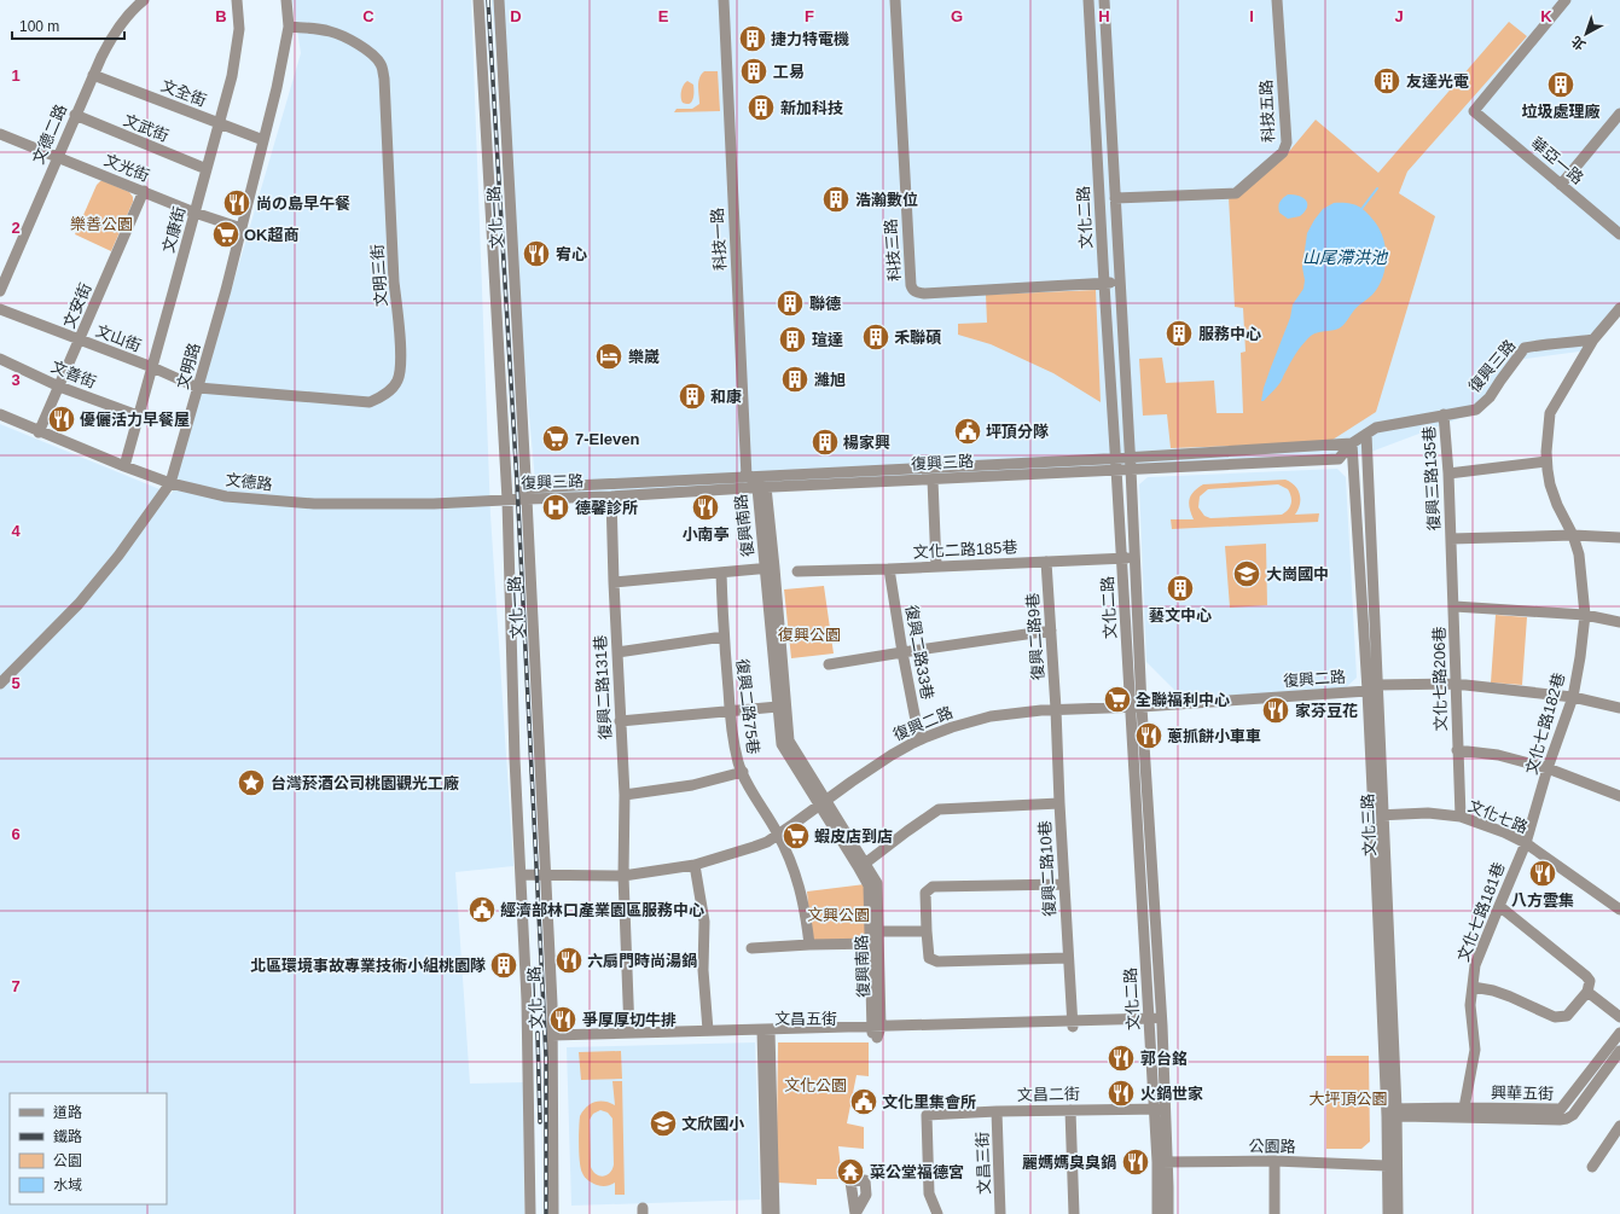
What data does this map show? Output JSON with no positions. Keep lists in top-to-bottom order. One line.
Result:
{"streets":{"street":["文全街","科技五路","文武街","文德二路","華亞一路","文光街","文化一路","文化二路","文康街","科技一路","科技三路","文明三街","文安街","文山街","文明路","復興三路","文善街","復興三路135巷","文德路","復興南路","文化二路185巷","復興二路9巷","復興二路33巷","復興二路","文化七路206巷","復興二路131巷","復興二路75巷","文化七路182巷","文化七路","文化三路","復興二路10巷","文化七路181巷","文昌五街","興華五街","文昌二街","公園路","文昌三街"]},"crossings":[["文全街","文德二路"],["文全街","文康街"],["文全街","文明路"],["科技五路","文化二路"],["文武街","文德二路"],["文武街","文康街"],["文德二路","文光街"],["文光街","文康街"],["文光街","文安街"],["文光街","文明路"],["文化一路","復興三路"],["文化一路","文德路"],["文化一路","復興二路"],["文化一路","文昌五街"],["文化二路","科技三路"],["文化二路","復興三路"],["文化二路","文化二路185巷"],["文化二路","復興二路"],["文化二路","文昌五街"],["文化二路","文昌二街"],["文化二路","公園路"],["文康街","文山街"],["文康街","文善街"],["文康街","文德路"],["科技一路","復興三路"],["科技一路","復興南路"],["文明三街","文山街"],["文明三街","文明路"],["文安街","文山街"],["文安街","文善街"],["文安街","文德路"],["文山街","文明路"],["文明路","文德路"],["復興三路","復興三路135巷"],["復興三路","文德路"],["復興三路","復興南路"],["復興三路","復興二路131巷"],["復興三路","文化七路182巷"],["復興三路","文化三路"],["復興三路135巷","文化七路206巷"],["復興南路","復興二路"],["復興南路","文昌五街"],["文化二路185巷","復興二路9巷"],["文化二路185巷","復興二路33巷"],["復興二路9巷","復興二路"],["復興二路9巷","復興二路10巷"],["復興二路33巷","復興二路"],["復興二路","復興二路131巷"],["復興二路","復興二路75巷"],["復興二路","文化三路"],["復興二路","復興二路10巷"],["文化七路206巷","文化七路"],["復興二路131巷","文昌五街"],["文化七路182巷","文化七路"],["文化七路182巷","文化七路181巷"],["文化七路","文化三路"],["文化七路","文化七路181巷"],["文化三路","興華五街"],["文化三路","公園路"],["復興二路10巷","文昌五街"],["文化七路181巷","興華五街"],["文昌二街","文昌三街"]],"water":["山尾滯洪池"],"parks":["樂善公園","復興公園","文興公園","文化公園","大坪頂公園"],"places":{"building":["捷力特電機","工易","友達光電","垃圾處理廠","新加科技","浩瀚數位","聯德","服務中心","禾聯碩","瑄達","濰旭","和康","楊家興","藝文中心","北區環境事故專業技術小組桃園隊"],"restaurant":["尚の島早午餐","宥心","優儷活力早餐屋","小南亭","家芬豆花","蔥抓餅小車車","八方雲集","六扇門時尚湯鍋","爭厚厚切牛排","郭台銘","火鍋世家","麗媽媽臭臭鍋"],"supermarket":["OK超商","7-Eleven","全聯福利中心","蝦皮店到店"],"hotel":["樂崴"],"public building":["坪頂分隊","經濟部林口產業園區服務中心","文化里集會所"],"hospital":["德馨診所"],"school or university":["大崗國中","文欣國小"],"place":["台灣菸酒公司桃園觀光工廠"],"temple":["菜公堂福德宮"]},"legend":["道路","鐵路","公園","水域"],"scale_bar":"100 m","north":"bottom left","grid":{"columns":["B","C","D","E","F","G","H","I","J","K"],"rows":["1","2","3","4","5","6","7"]}}
